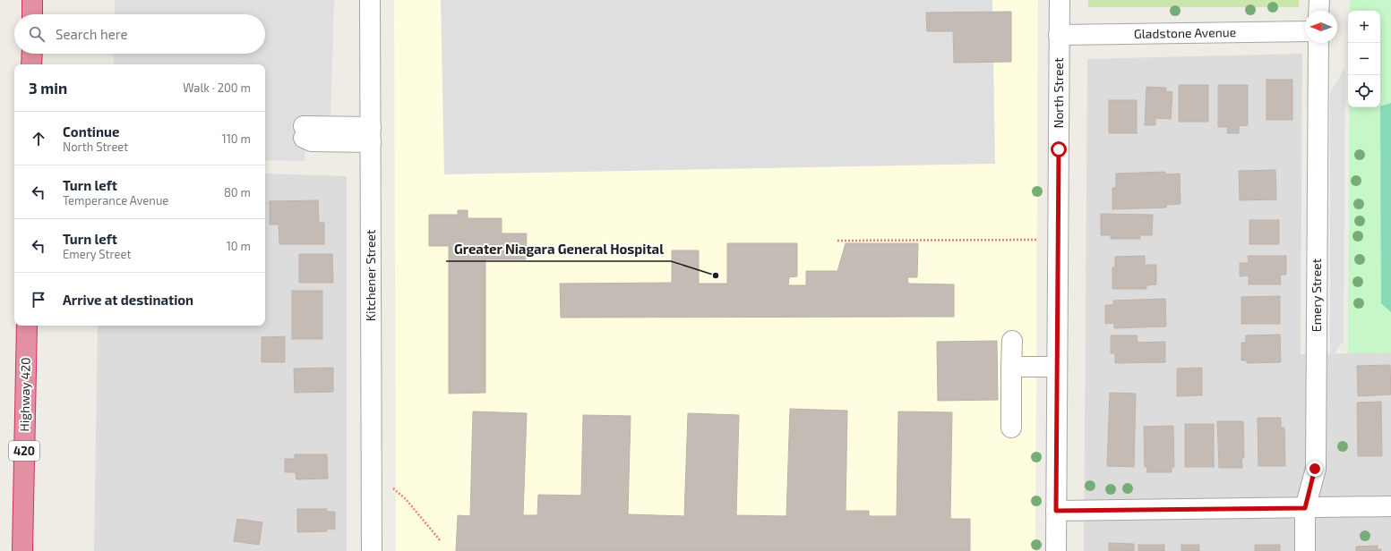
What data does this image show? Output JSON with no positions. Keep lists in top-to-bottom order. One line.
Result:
{"streets":{"highway":["Highway 420","420"],"street":["Gladstone Avenue","North Street","Kitchener Street","Emery Street"]},"crossings":[["Gladstone Avenue","North Street"]],"places":["Greater Niagara General Hospital"],"north":"left","page":{"map_buttons":["+","−"],"search":"Search here","heading":["3 min","Walk · 200 m"],"list":[["Continue","North Street","110 m"],["Turn left","Temperance Avenue","80 m"],["Turn left","Emery Street","10 m"],"Arrive at destination"]}}
